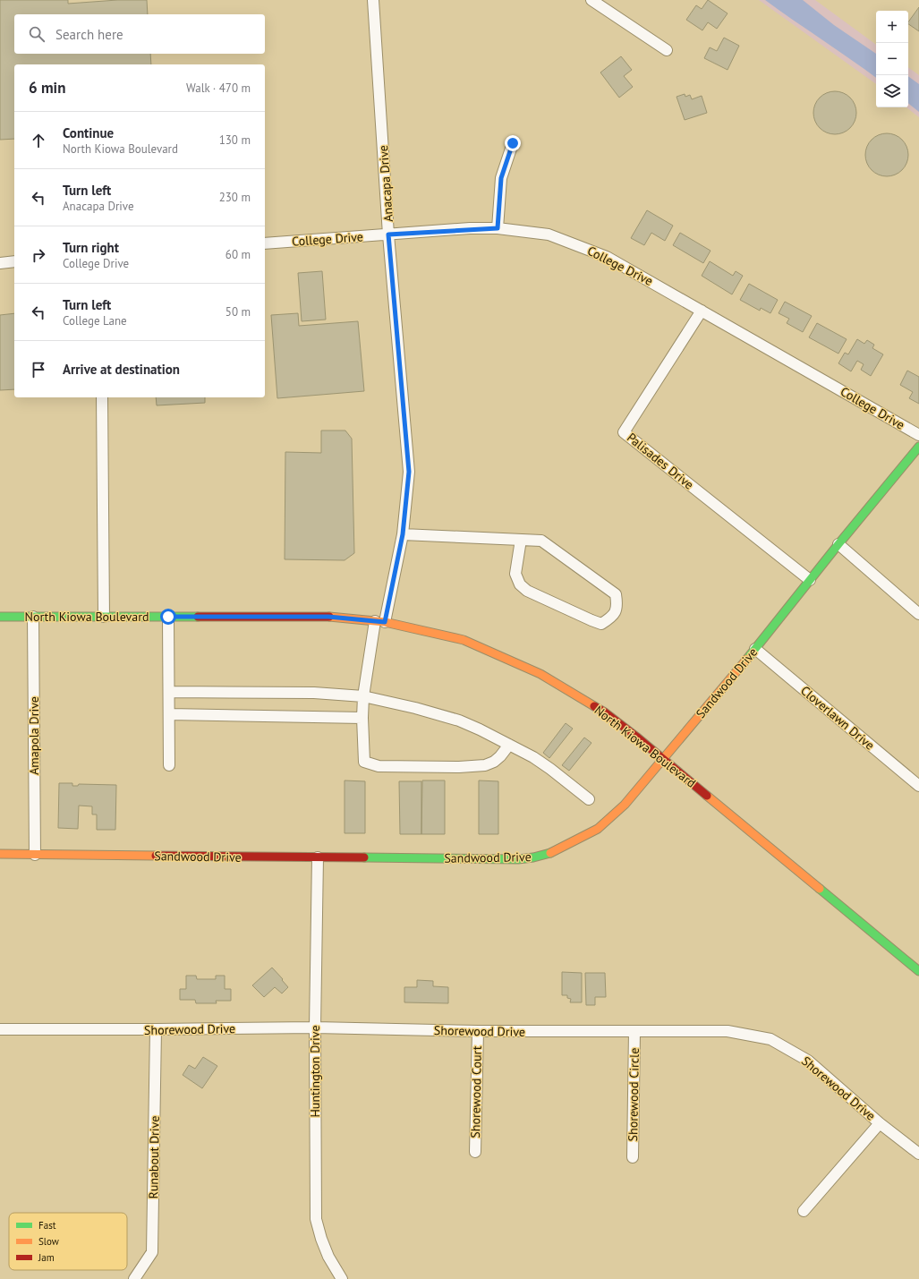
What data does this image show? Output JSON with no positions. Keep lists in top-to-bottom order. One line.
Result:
{"streets":{"street":["Anacapa Drive","College Drive","Palisades Drive","North Kiowa Boulevard","Sandwood Drive","Cloverlawn Drive","Amapola Drive","Shorewood Drive","Huntington Drive","Shorewood Court","Shorewood Circle","Runabout Drive"]},"crossings":[["Anacapa Drive","College Drive"],["Anacapa Drive","North Kiowa Boulevard"],["College Drive","Palisades Drive"],["Palisades Drive","Sandwood Drive"],["North Kiowa Boulevard","Sandwood Drive"],["North Kiowa Boulevard","Amapola Drive"],["Sandwood Drive","Cloverlawn Drive"],["Sandwood Drive","Amapola Drive"],["Sandwood Drive","Huntington Drive"],["Shorewood Drive","Huntington Drive"],["Shorewood Drive","Shorewood Court"],["Shorewood Drive","Shorewood Circle"],["Shorewood Drive","Runabout Drive"]],"legend":["Fast","Slow","Jam"],"page":{"map_buttons":["+","−"],"search":"Search here","heading":["6 min","Walk · 470 m"],"list":[["Continue","North Kiowa Boulevard","130 m"],["Turn left","Anacapa Drive","230 m"],["Turn right","College Drive","60 m"],["Turn left","College Lane","50 m"],"Arrive at destination"]}}
